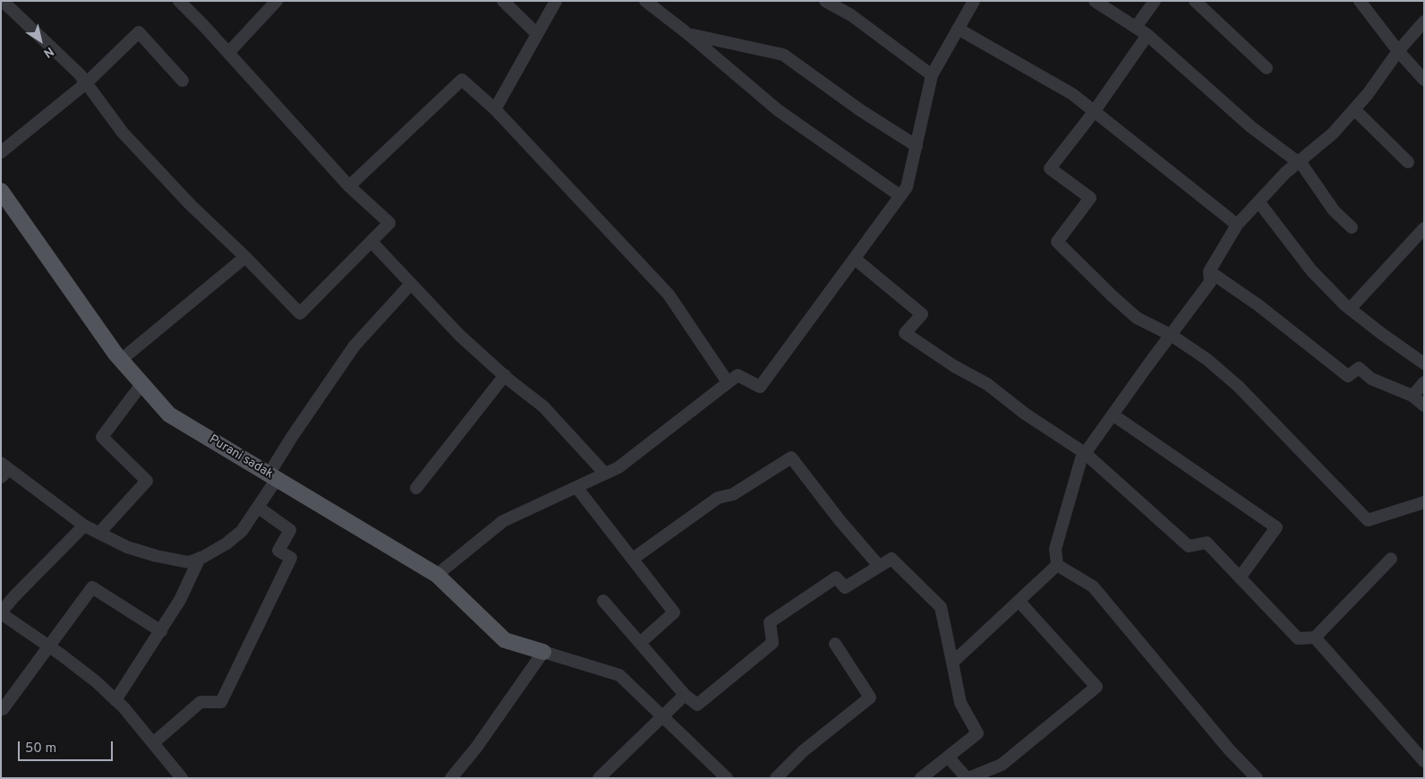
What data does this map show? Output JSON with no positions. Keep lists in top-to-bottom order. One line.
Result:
{"streets":{"main road":["Purani sadak"]},"scale_bar":"50 m","north":"bottom right"}
